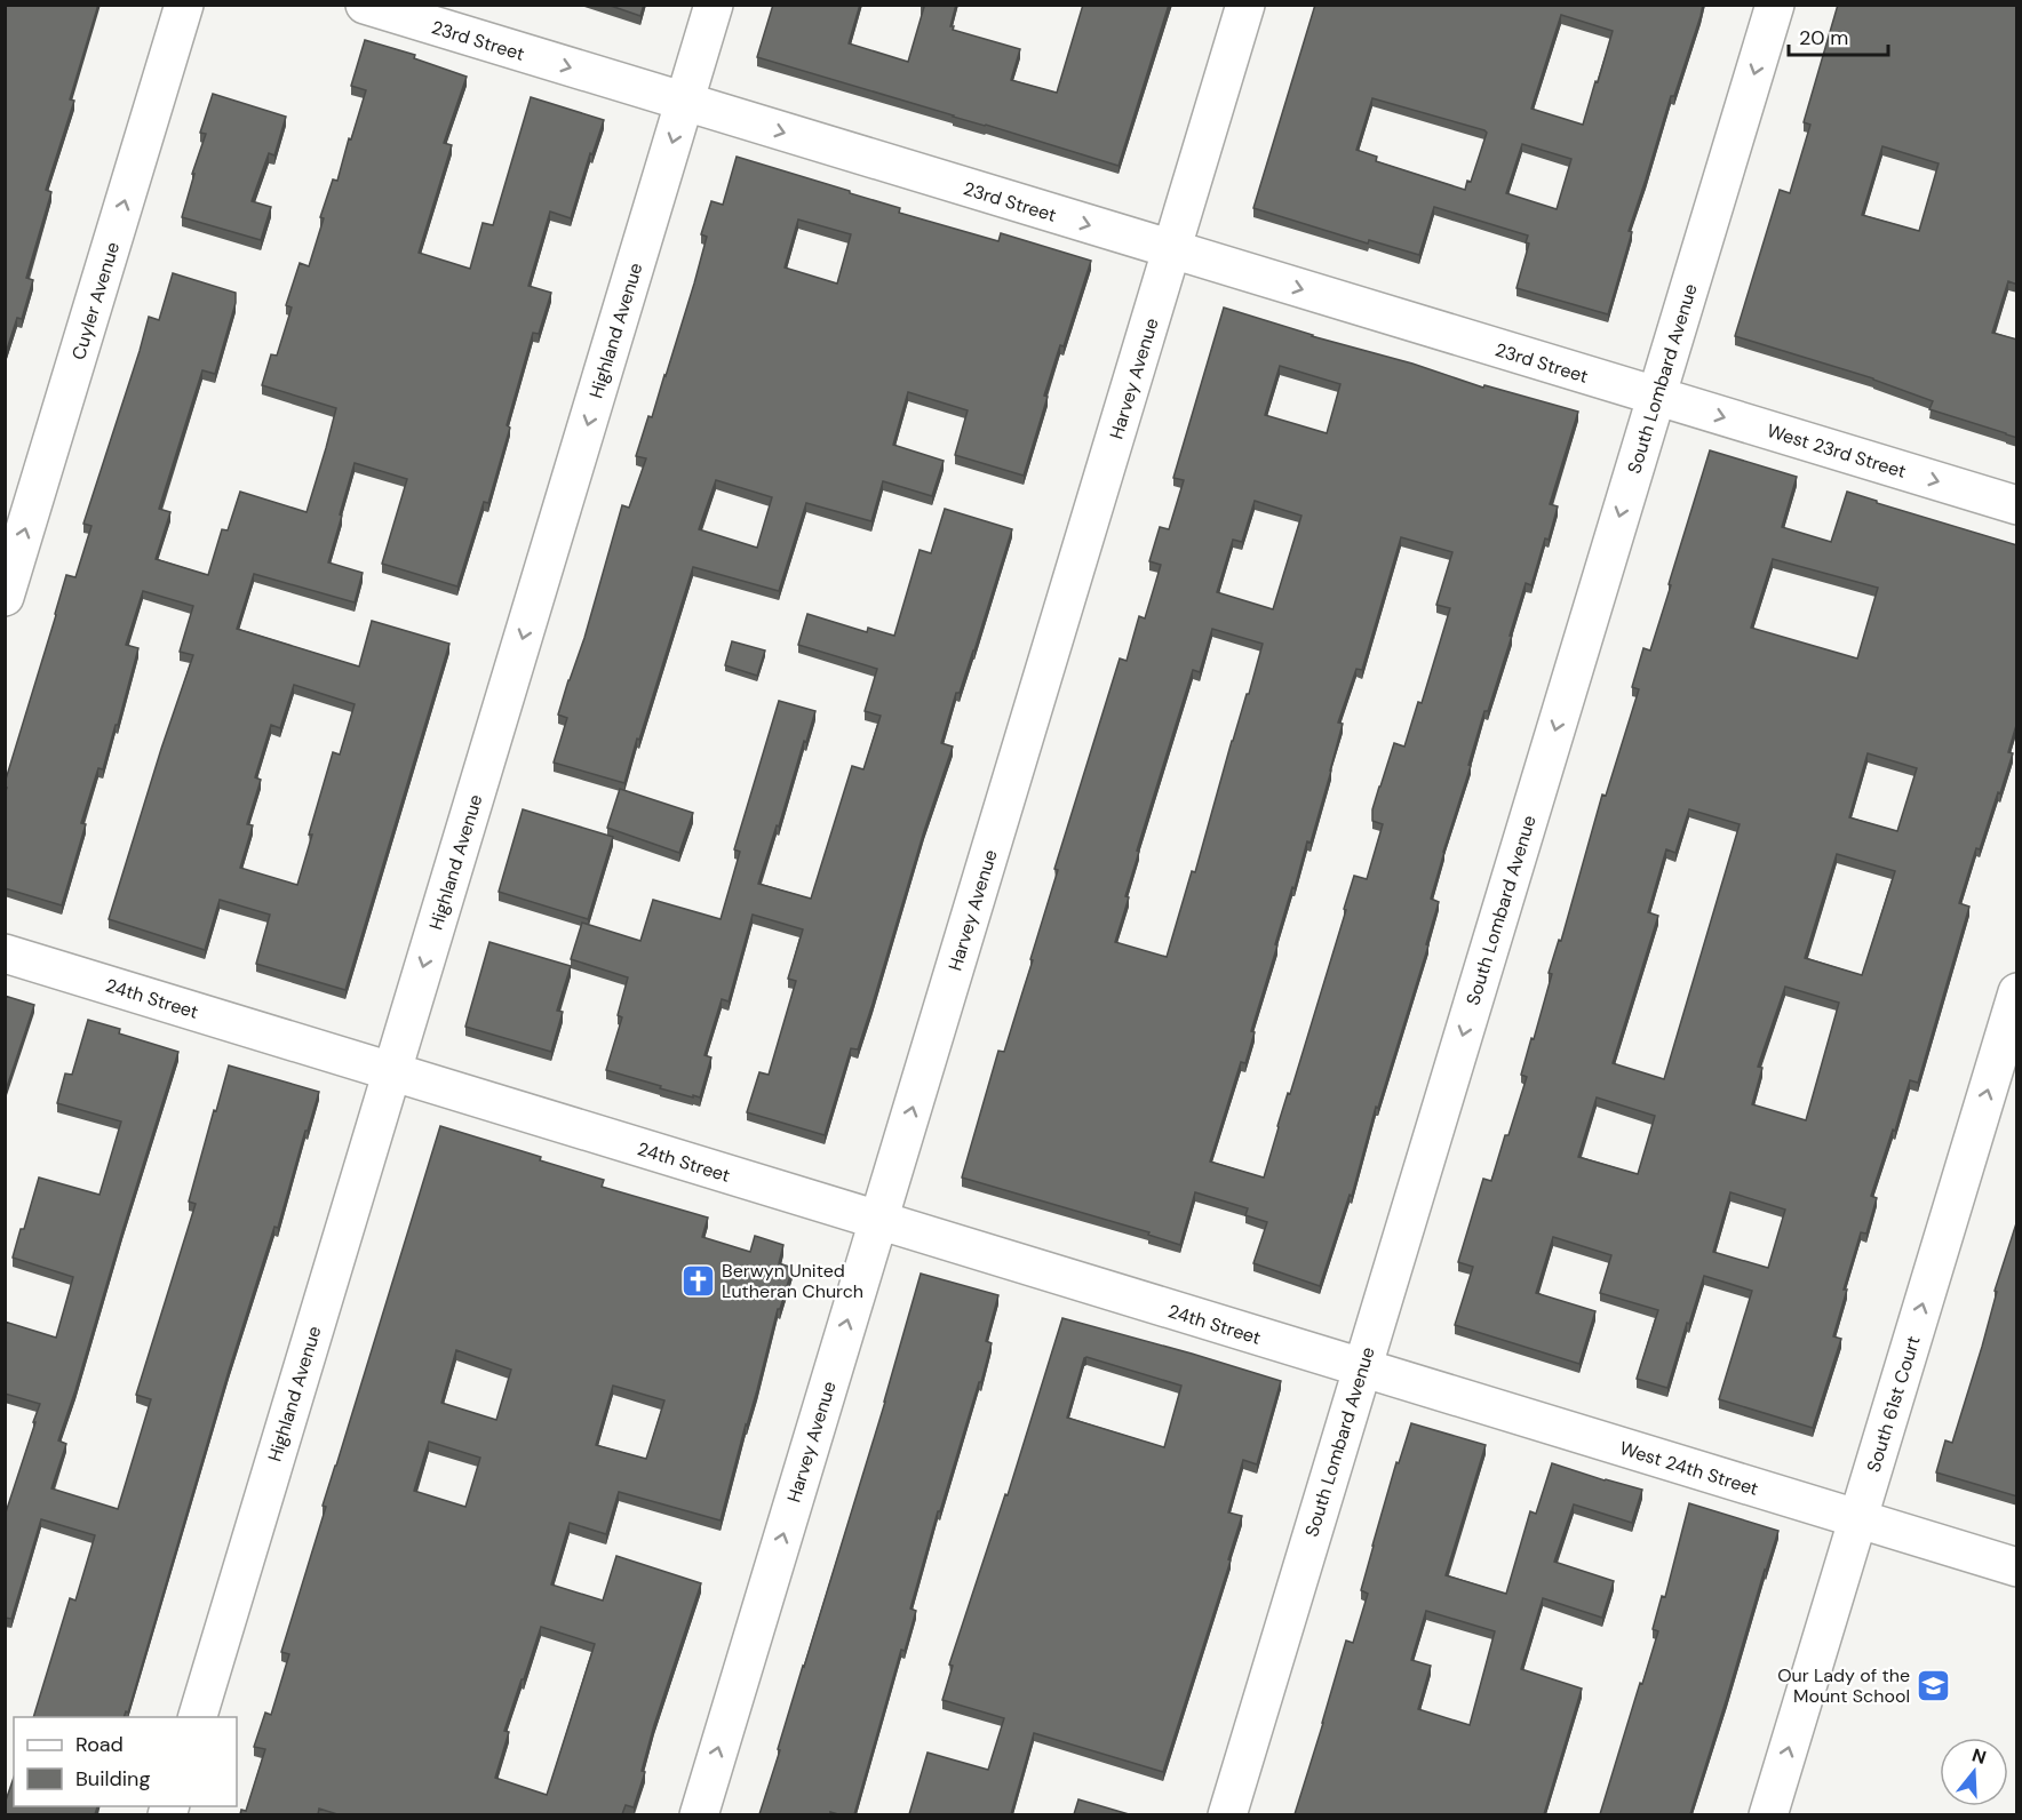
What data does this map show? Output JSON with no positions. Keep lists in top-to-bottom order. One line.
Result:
{"streets":{"street":["23rd Street","Cuyler Avenue","Highland Avenue","Harvey Avenue","South Lombard Avenue","West 23rd Street","24th Street","South 61st Court","West 24th Street"]},"crossings":[["23rd Street","Highland Avenue"],["23rd Street","Harvey Avenue"],["23rd Street","South Lombard Avenue"],["23rd Street","West 23rd Street"],["Highland Avenue","24th Street"],["Harvey Avenue","24th Street"],["South Lombard Avenue","West 23rd Street"],["South Lombard Avenue","24th Street"],["South Lombard Avenue","West 24th Street"],["24th Street","West 24th Street"],["South 61st Court","West 24th Street"]],"one_way":["23rd Street","Cuyler Avenue","Highland Avenue","Harvey Avenue","South Lombard Avenue","West 23rd Street","South 61st Court"],"places":{"church":["Berwyn United Lutheran Church"],"school or university":["Our Lady of the Mount School"]},"legend":["Road","Building"],"scale_bar":"20 m","north":"top"}
